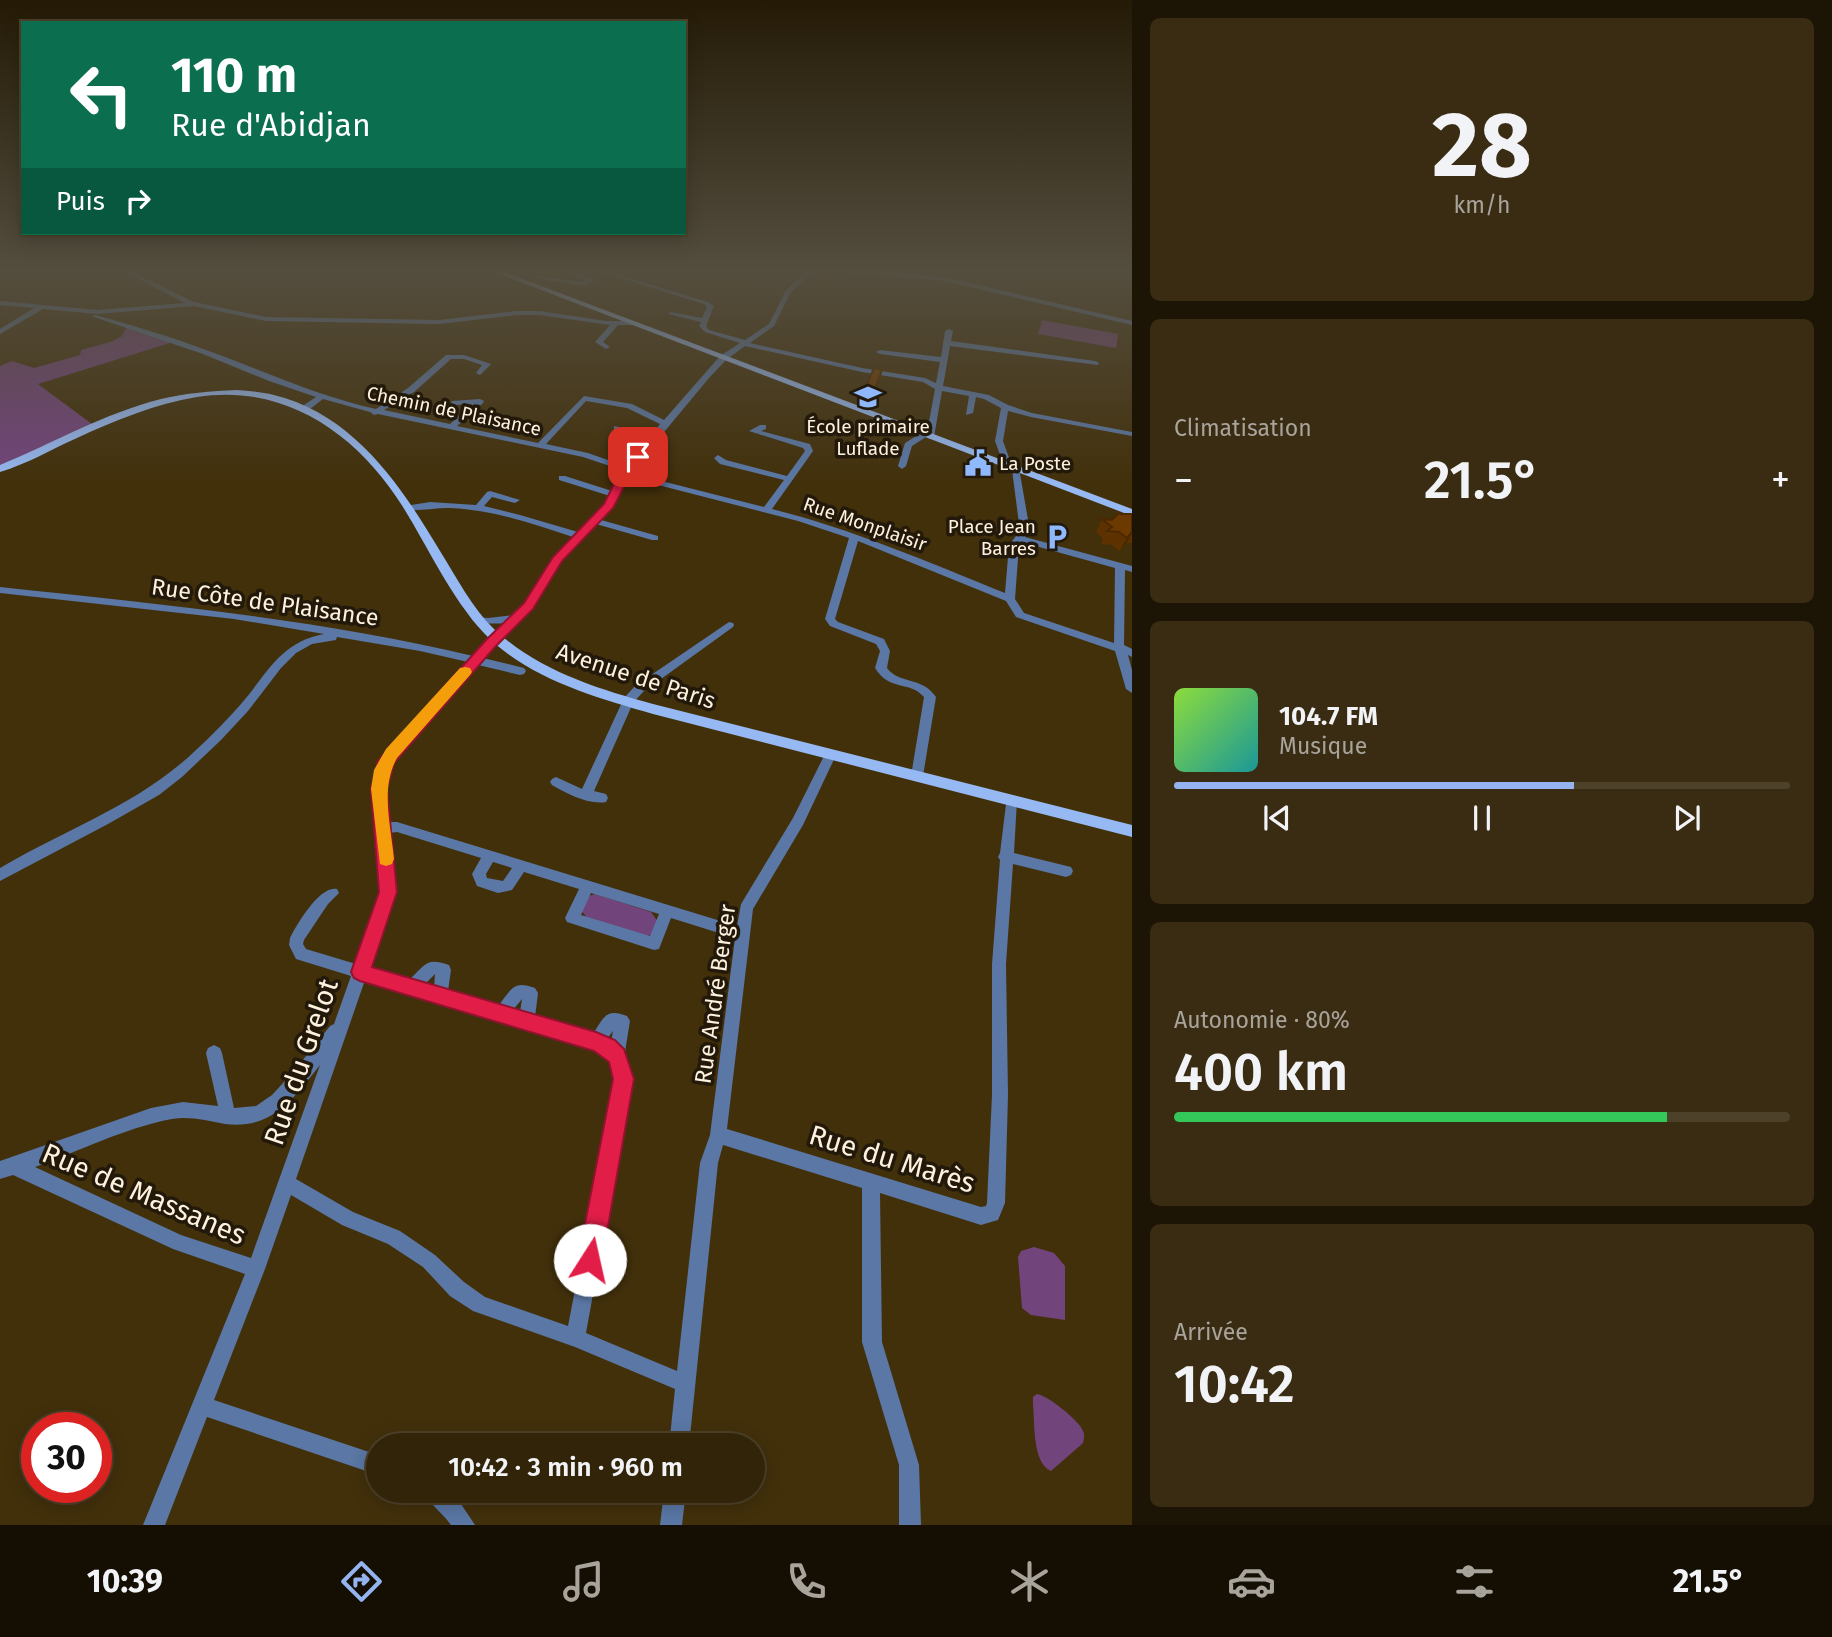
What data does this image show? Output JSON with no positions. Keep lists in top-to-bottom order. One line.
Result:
{"streets":{"main road":["Avenue de Paris"],"street":["Chemin de Plaisance","Rue Monplaisir","Rue Côte de Plaisance","Rue André Berger","Rue du Grelot","Rue du Marès","Rue de Massanes"]},"crossings":[["Chemin de Plaisance","Rue Monplaisir"],["Chemin de Plaisance","Rue du Grelot"],["Rue Monplaisir","Rue du Grelot"],["Rue Côte de Plaisance","Rue du Grelot"],["Avenue de Paris","Rue André Berger"],["Avenue de Paris","Rue du Grelot"],["Avenue de Paris","Rue du Marès"],["Rue André Berger","Rue du Marès"],["Rue du Grelot","Rue de Massanes"]],"places":{"school or university":["École primaire Luflade"],"public building":["La Poste"],"parking":["Place Jean Barres"]},"page":{"tile":[["28","km/h"],"Climatisation",["Autonomie · 80%","400 km"],["Arrivée","10:42"]],"turn":["110 m","Rue d'Abidjan"],"then":"Puis","heat":["−","21.5°","+"],"song":["104.7 FM","Musique"],"limit":"30","trip":"10:42 · 3 min · 960 m","tabs":["10:39","21.5°"]}}
